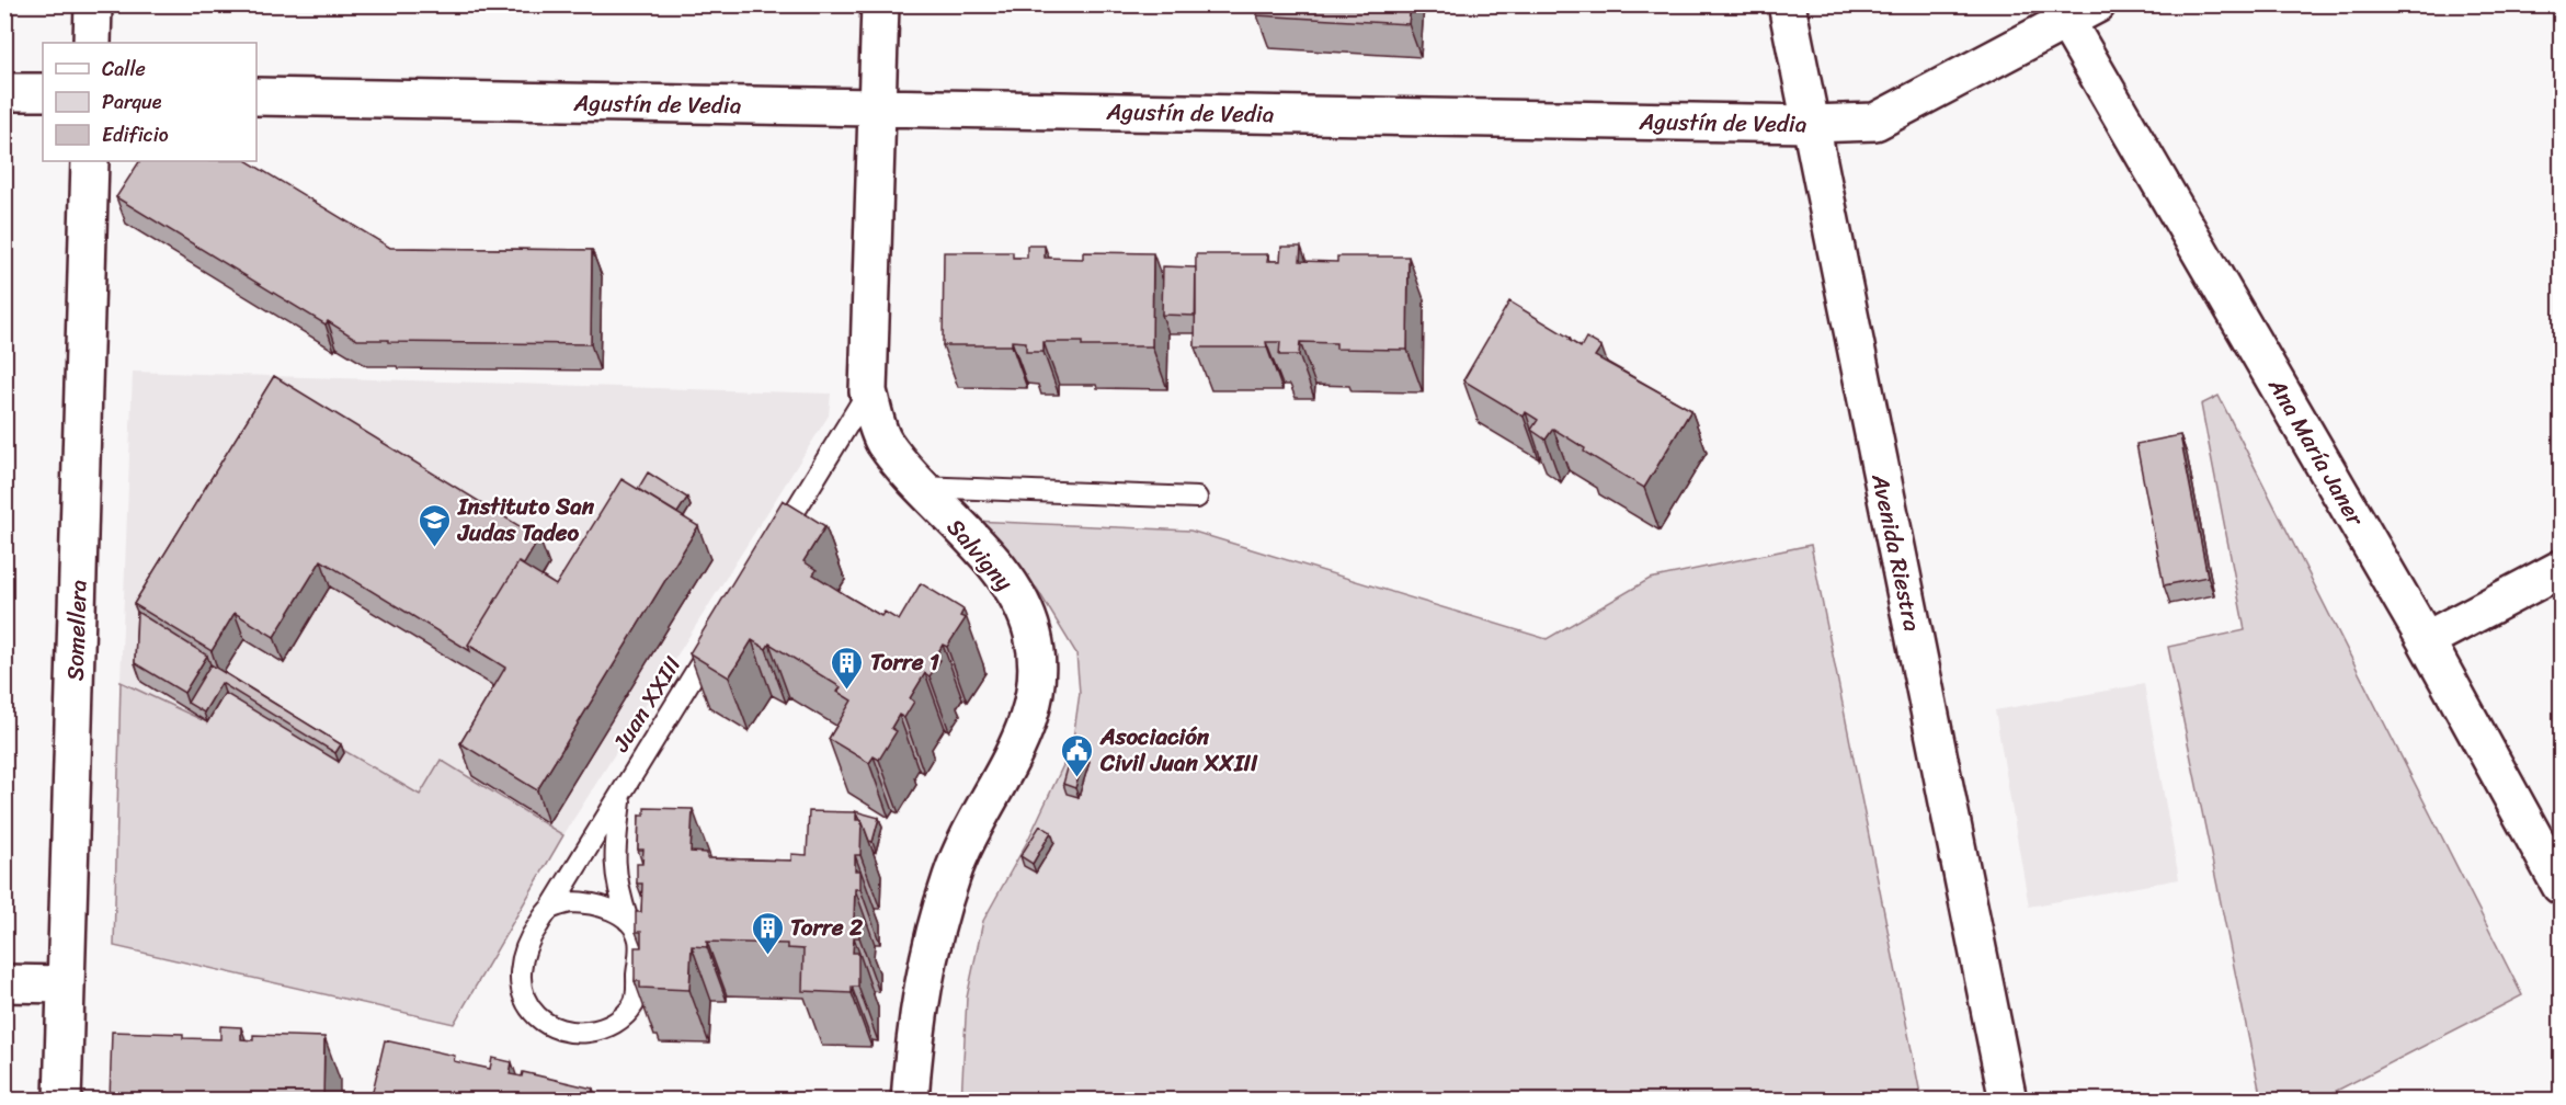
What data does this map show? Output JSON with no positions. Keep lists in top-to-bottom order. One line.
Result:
{"streets":{"street":["Agustín de Vedia","Ana María Janer","Avenida Riestra","Salvigny","Somellera"],"lane":["Juan XXIII"]},"crossings":[["Agustín de Vedia","Ana María Janer"],["Agustín de Vedia","Avenida Riestra"],["Agustín de Vedia","Salvigny"]],"places":{"school or university":["Instituto San Judas Tadeo"],"building":["Torre 1","Torre 2"],"public building":["Asociación Civil Juan XXIII"]},"legend":["Calle","Parque","Edificio"]}
